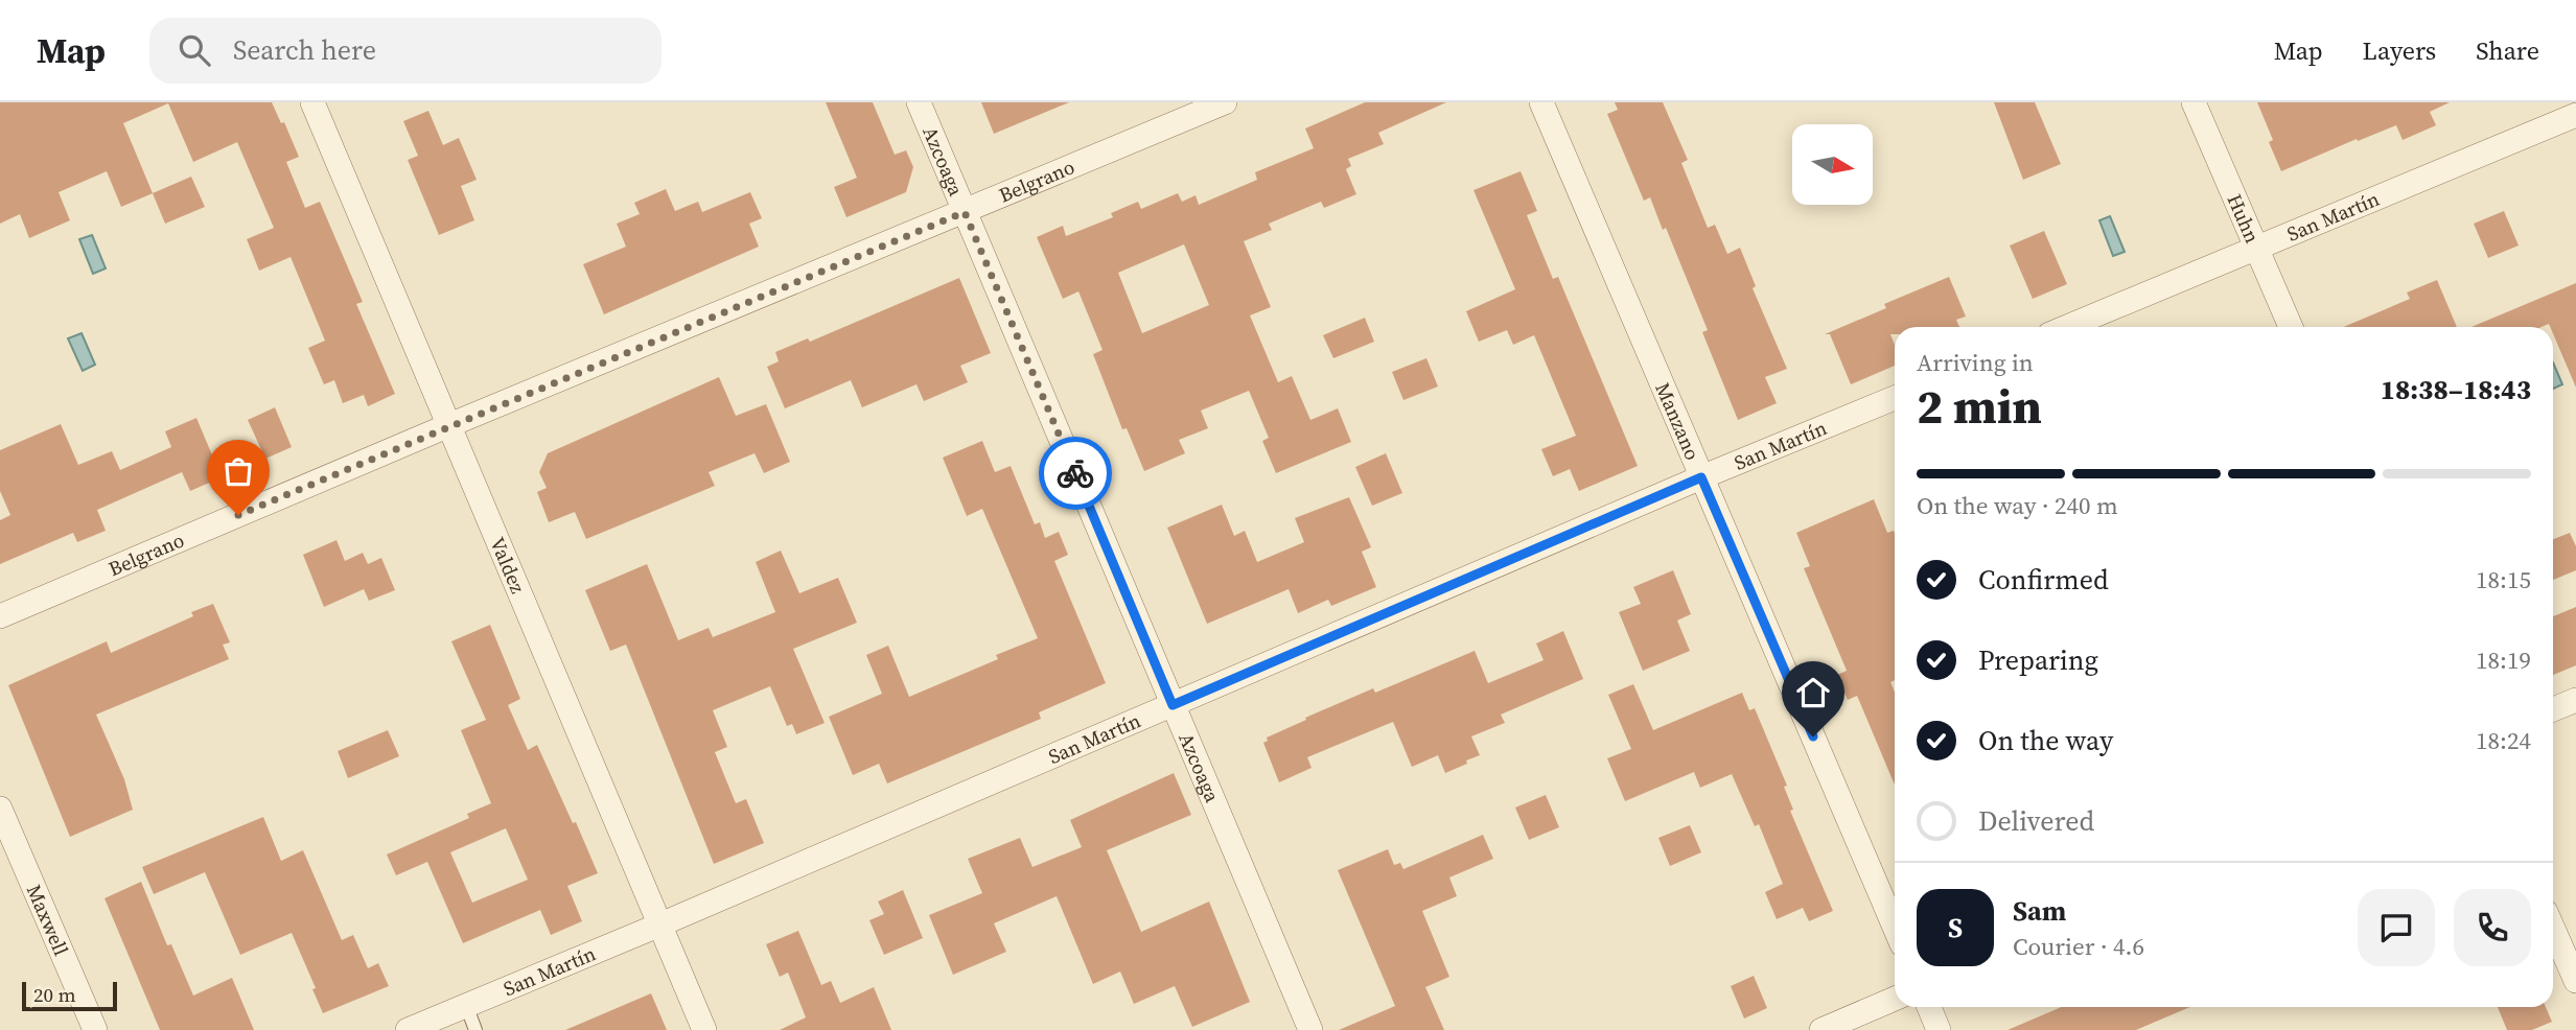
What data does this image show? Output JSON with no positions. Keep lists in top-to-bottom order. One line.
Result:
{"streets":{"street":["Azcoaga","Belgrano","San Martín","Huhn","Manzano","Valdez","Maxwell"]},"crossings":[["Azcoaga","Belgrano"],["Azcoaga","San Martín"],["Belgrano","Valdez"],["San Martín","Huhn"],["San Martín","Manzano"],["San Martín","Valdez"]],"scale_bar":"20 m","north":"right","page":{"header":"Map","search":"Search here","nav":["Map","Layers","Share"],"heading":["2 min","Arriving in","18:38–18:43"],"panel":["Sam","Courier · 4.6"],"bar":"On the way · 240 m","list":[["Confirmed","18:15"],["Preparing","18:19"],["On the way","18:24"],"Delivered"],"round":"S","scale":"20 m"}}
